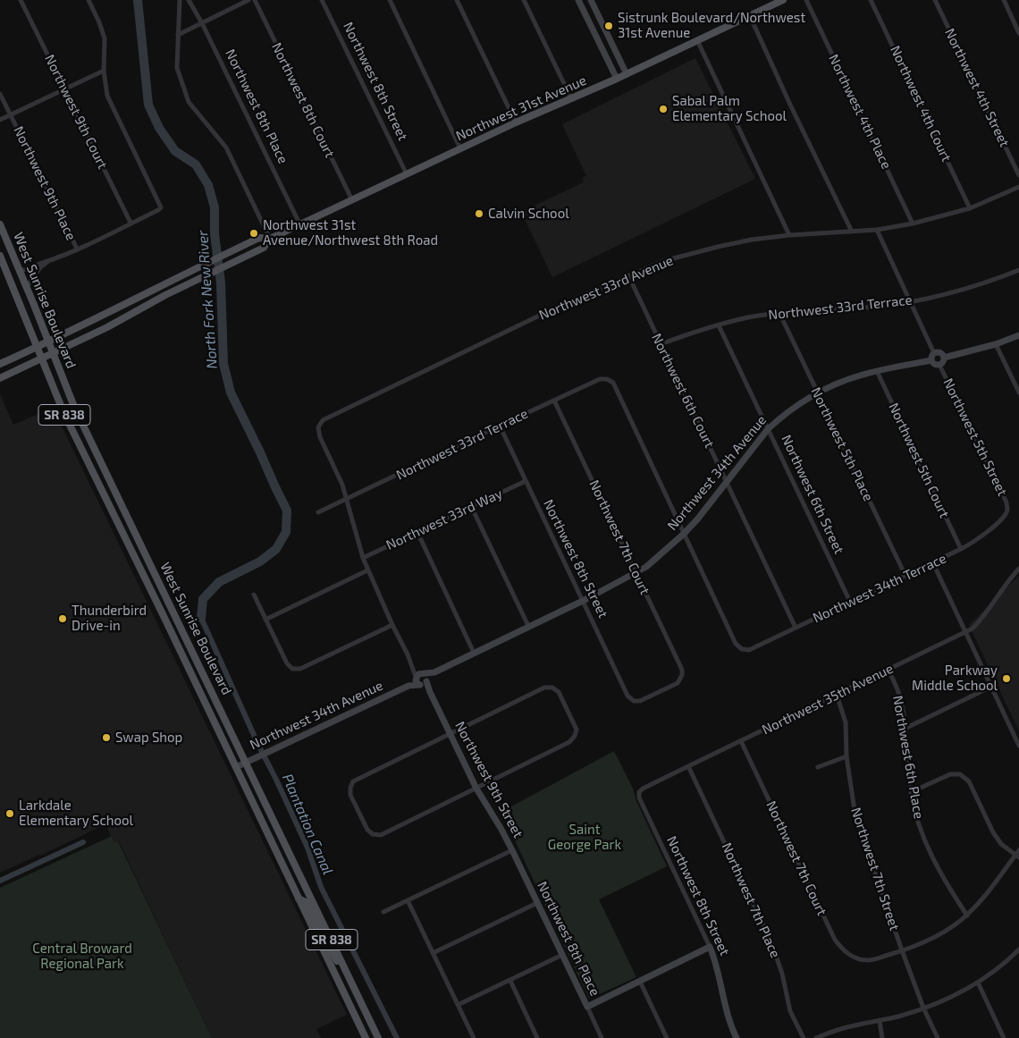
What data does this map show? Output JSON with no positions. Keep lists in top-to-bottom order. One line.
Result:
{"streets":{"main road":["Northwest 31st Avenue","West Sunrise Boulevard","SR 838"],"street":["Northwest 8th Street","Northwest 4th Street","Northwest 8th Court","Northwest 4th Court","Northwest 8th Place","Northwest 9th Court","Northwest 4th Place","Northwest 9th Place","Northwest 33rd Avenue","Northwest 33rd Terrace","Northwest 6th Court","Northwest 5th Street","Northwest 5th Place","Northwest 5th Court","Northwest 34th Avenue","Northwest 6th Street","Northwest 33rd Way","Northwest 7th Court","Northwest 34th Terrace","Northwest 35th Avenue","Northwest 6th Place","Northwest 9th Street","Northwest 7th Street","Northwest 7th Place"]},"crossings":[["Northwest 8th Street","Northwest 31st Avenue"],["Northwest 8th Street","Northwest 33rd Terrace"],["Northwest 8th Street","Northwest 34th Avenue"],["Northwest 8th Street","Northwest 33rd Way"],["Northwest 8th Street","Northwest 7th Court"],["Northwest 8th Street","Northwest 35th Avenue"],["Northwest 8th Court","Northwest 31st Avenue"],["Northwest 4th Court","Northwest 33rd Avenue"],["Northwest 8th Place","Northwest 31st Avenue"],["Northwest 8th Place","Northwest 9th Street"],["Northwest 31st Avenue","West Sunrise Boulevard"],["Northwest 4th Place","Northwest 33rd Avenue"],["Northwest 33rd Avenue","Northwest 6th Court"],["Northwest 33rd Avenue","Northwest 9th Street"],["West Sunrise Boulevard","Northwest 34th Avenue"],["Northwest 33rd Terrace","Northwest 6th Court"],["Northwest 33rd Terrace","Northwest 5th Place"],["Northwest 33rd Terrace","Northwest 34th Avenue"],["Northwest 33rd Terrace","Northwest 6th Street"],["Northwest 33rd Terrace","Northwest 7th Court"],["Northwest 33rd Terrace","Northwest 34th Terrace"],["Northwest 33rd Terrace","Northwest 9th Street"],["Northwest 6th Court","Northwest 34th Avenue"],["Northwest 6th Court","Northwest 34th Terrace"],["Northwest 5th Street","Northwest 34th Avenue"],["Northwest 5th Street","Northwest 34th Terrace"],["Northwest 5th Place","Northwest 34th Avenue"],["Northwest 5th Place","Northwest 34th Terrace"],["Northwest 5th Court","Northwest 34th Avenue"],["Northwest 5th Court","Northwest 34th Terrace"],["Northwest 34th Avenue","Northwest 6th Street"],["Northwest 34th Avenue","Northwest 7th Court"],["Northwest 34th Avenue","Northwest 34th Terrace"],["Northwest 34th Avenue","Northwest 9th Street"],["Northwest 6th Street","Northwest 34th Terrace"],["Northwest 33rd Way","Northwest 9th Street"],["Northwest 7th Court","Northwest 35th Avenue"],["Northwest 7th Court","Northwest 7th Street"],["Northwest 35th Avenue","Northwest 6th Place"],["Northwest 35th Avenue","Northwest 7th Street"],["Northwest 35th Avenue","Northwest 7th Place"]],"water":["North Fork New River","Plantation Canal"],"parks":["Saint George Park","Central Broward Regional Park"],"places":["Sistrunk Boulevard/Northwest 31st Avenue","Sabal Palm Elementary School","Calvin School","Northwest 31st Avenue/Northwest 8th Road","Thunderbird Drive-in","Parkway Middle School","Swap Shop","Larkdale Elementary School"]}
